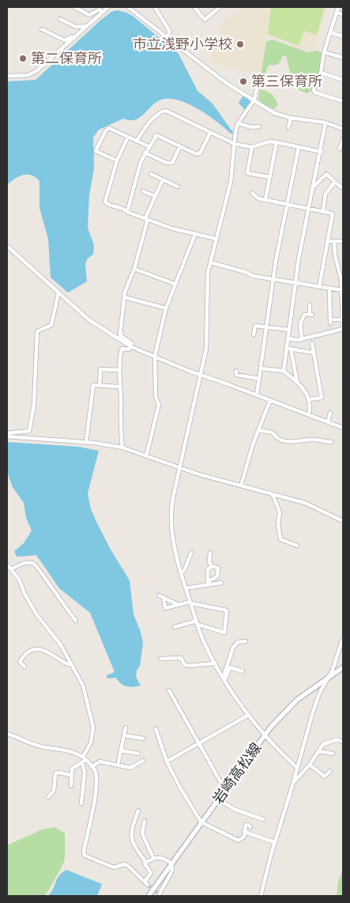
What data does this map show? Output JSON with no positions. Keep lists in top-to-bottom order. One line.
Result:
{"streets":{"main road":["岩崎高松線"]},"places":["市立浅野小学校","第二保育所","第三保育所"]}
